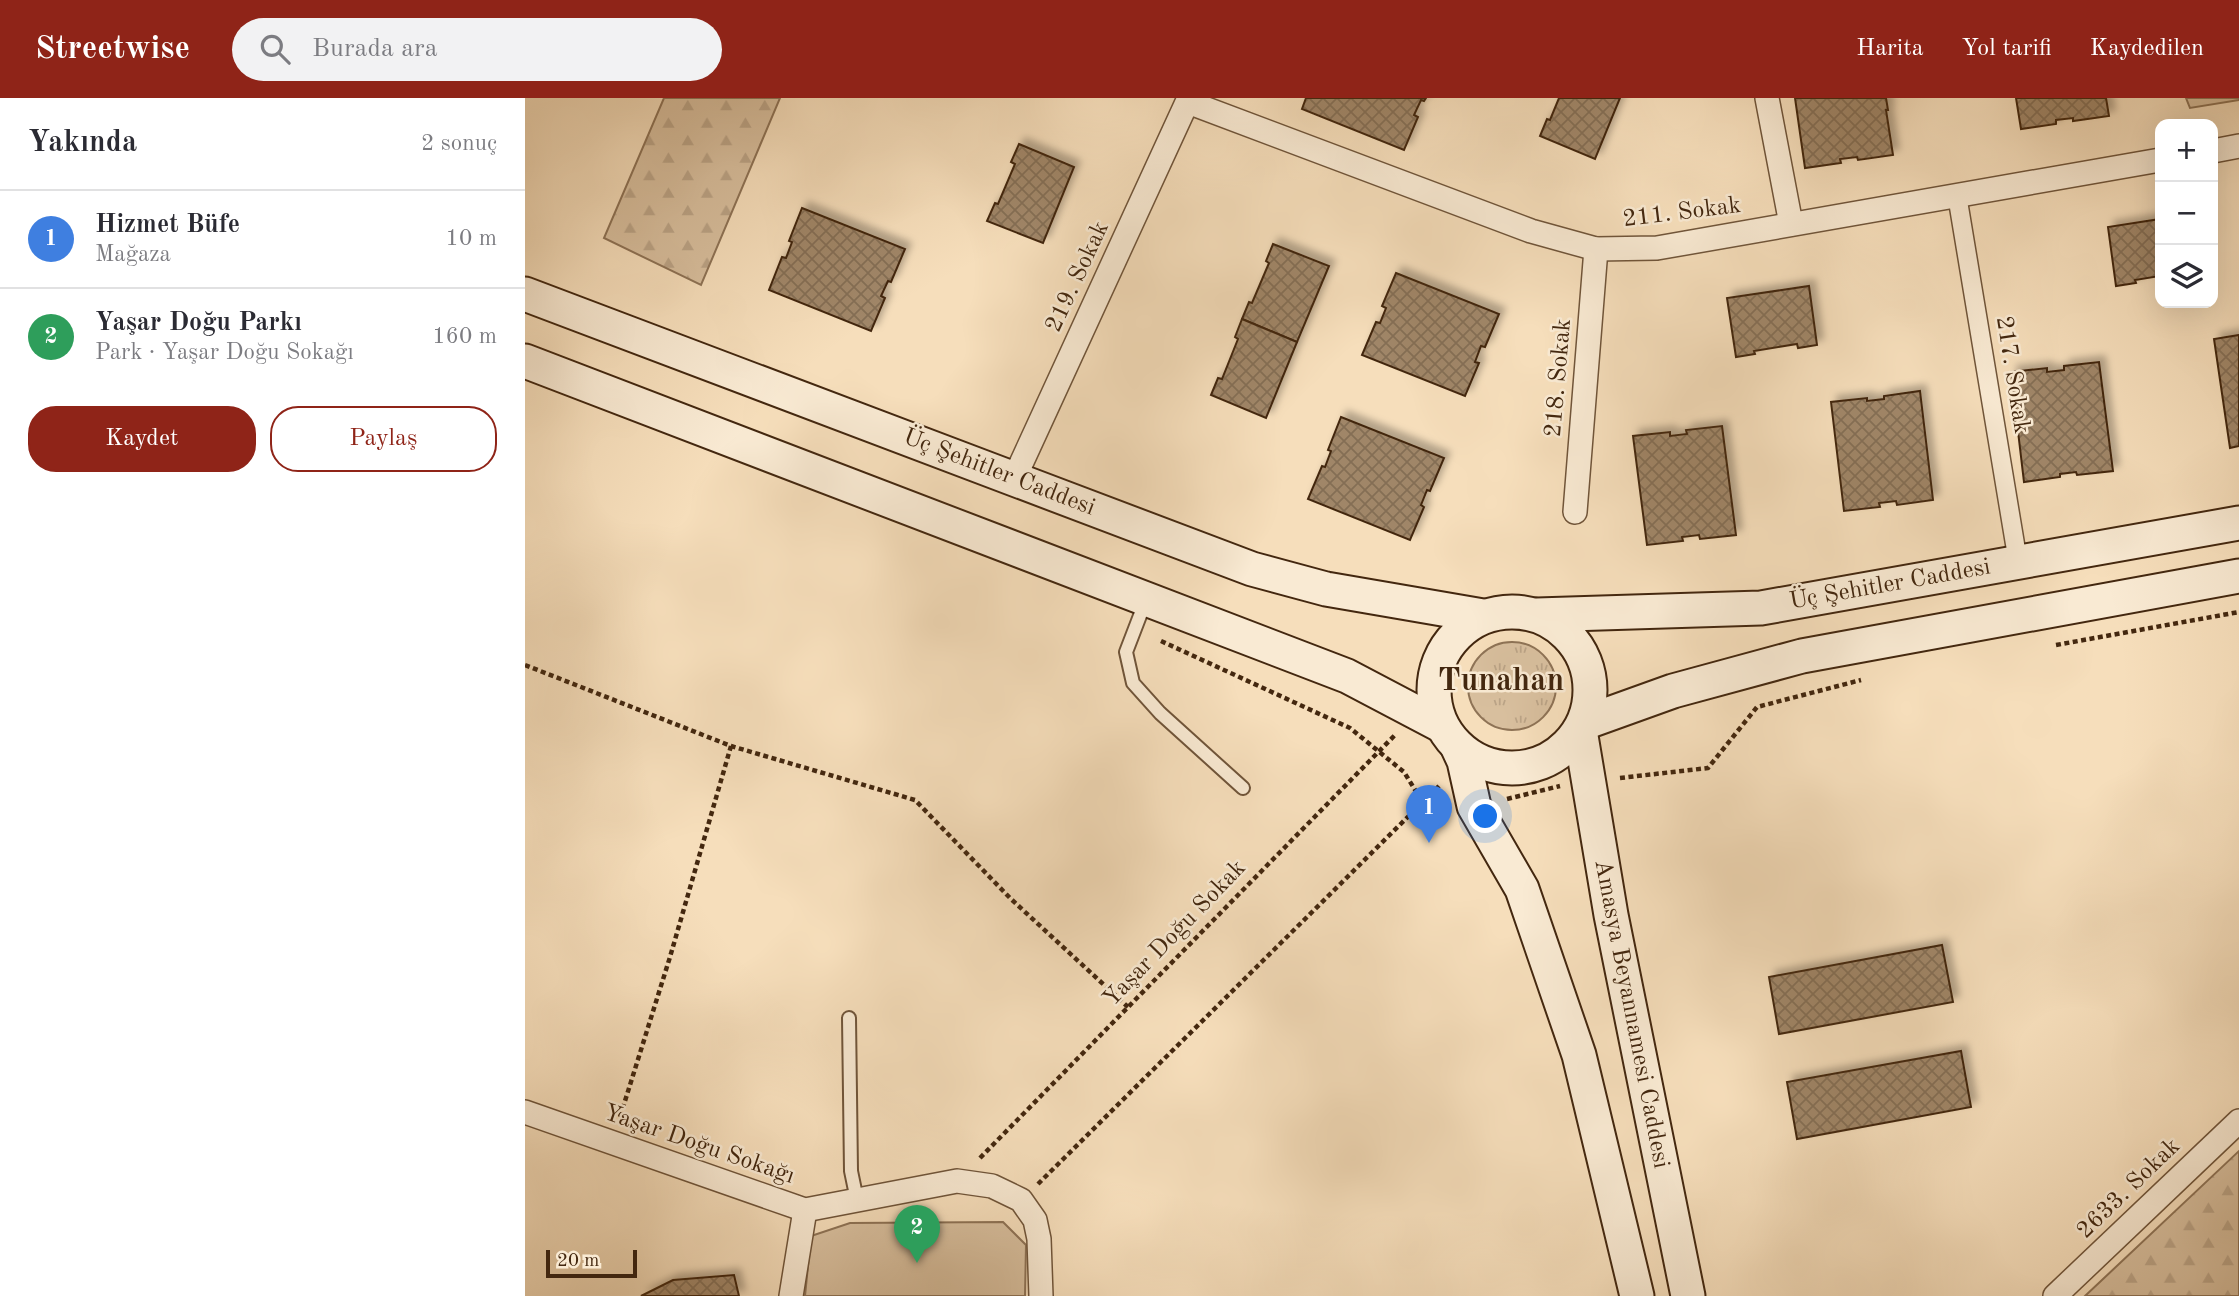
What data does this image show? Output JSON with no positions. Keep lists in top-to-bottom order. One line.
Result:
{"streets":{"main road":["Üç Şehitler Caddesi","Amasya Beyannamesi Caddesi"],"street":["211. Sokak","219. Sokak","217. Sokak","218. Sokak","Yaşar Doğu Sokağı","2633. Sokak"],"path":["Yaşar Doğu Sokak"]},"crossings":[["211. Sokak","219. Sokak"],["211. Sokak","217. Sokak"],["211. Sokak","218. Sokak"],["219. Sokak","Üç Şehitler Caddesi"],["217. Sokak","Üç Şehitler Caddesi"],["Üç Şehitler Caddesi","Yaşar Doğu Sokak"],["Üç Şehitler Caddesi","Amasya Beyannamesi Caddesi"],["Yaşar Doğu Sokak","Amasya Beyannamesi Caddesi"],["Yaşar Doğu Sokak","Yaşar Doğu Sokağı"]],"districts":["Tunahan"],"scale_bar":"20 m","page":{"header":"Streetwise","search":"Burada ara","nav":["Harita","Yol tarifi","Kaydedilen"],"heading":["Yakında","2 sonuç"],"map_buttons":["+","−"],"list":[{"mark":"1","name":"Hizmet Büfe","note":"Mağaza","value":"10 m"},{"mark":"2","name":"Yaşar Doğu Parkı","note":"Park · Yaşar Doğu Sokağı","value":"160 m"}],"buttons":["Kaydet","Paylaş"],"pins":["1","2"],"scale":"20 m"}}
